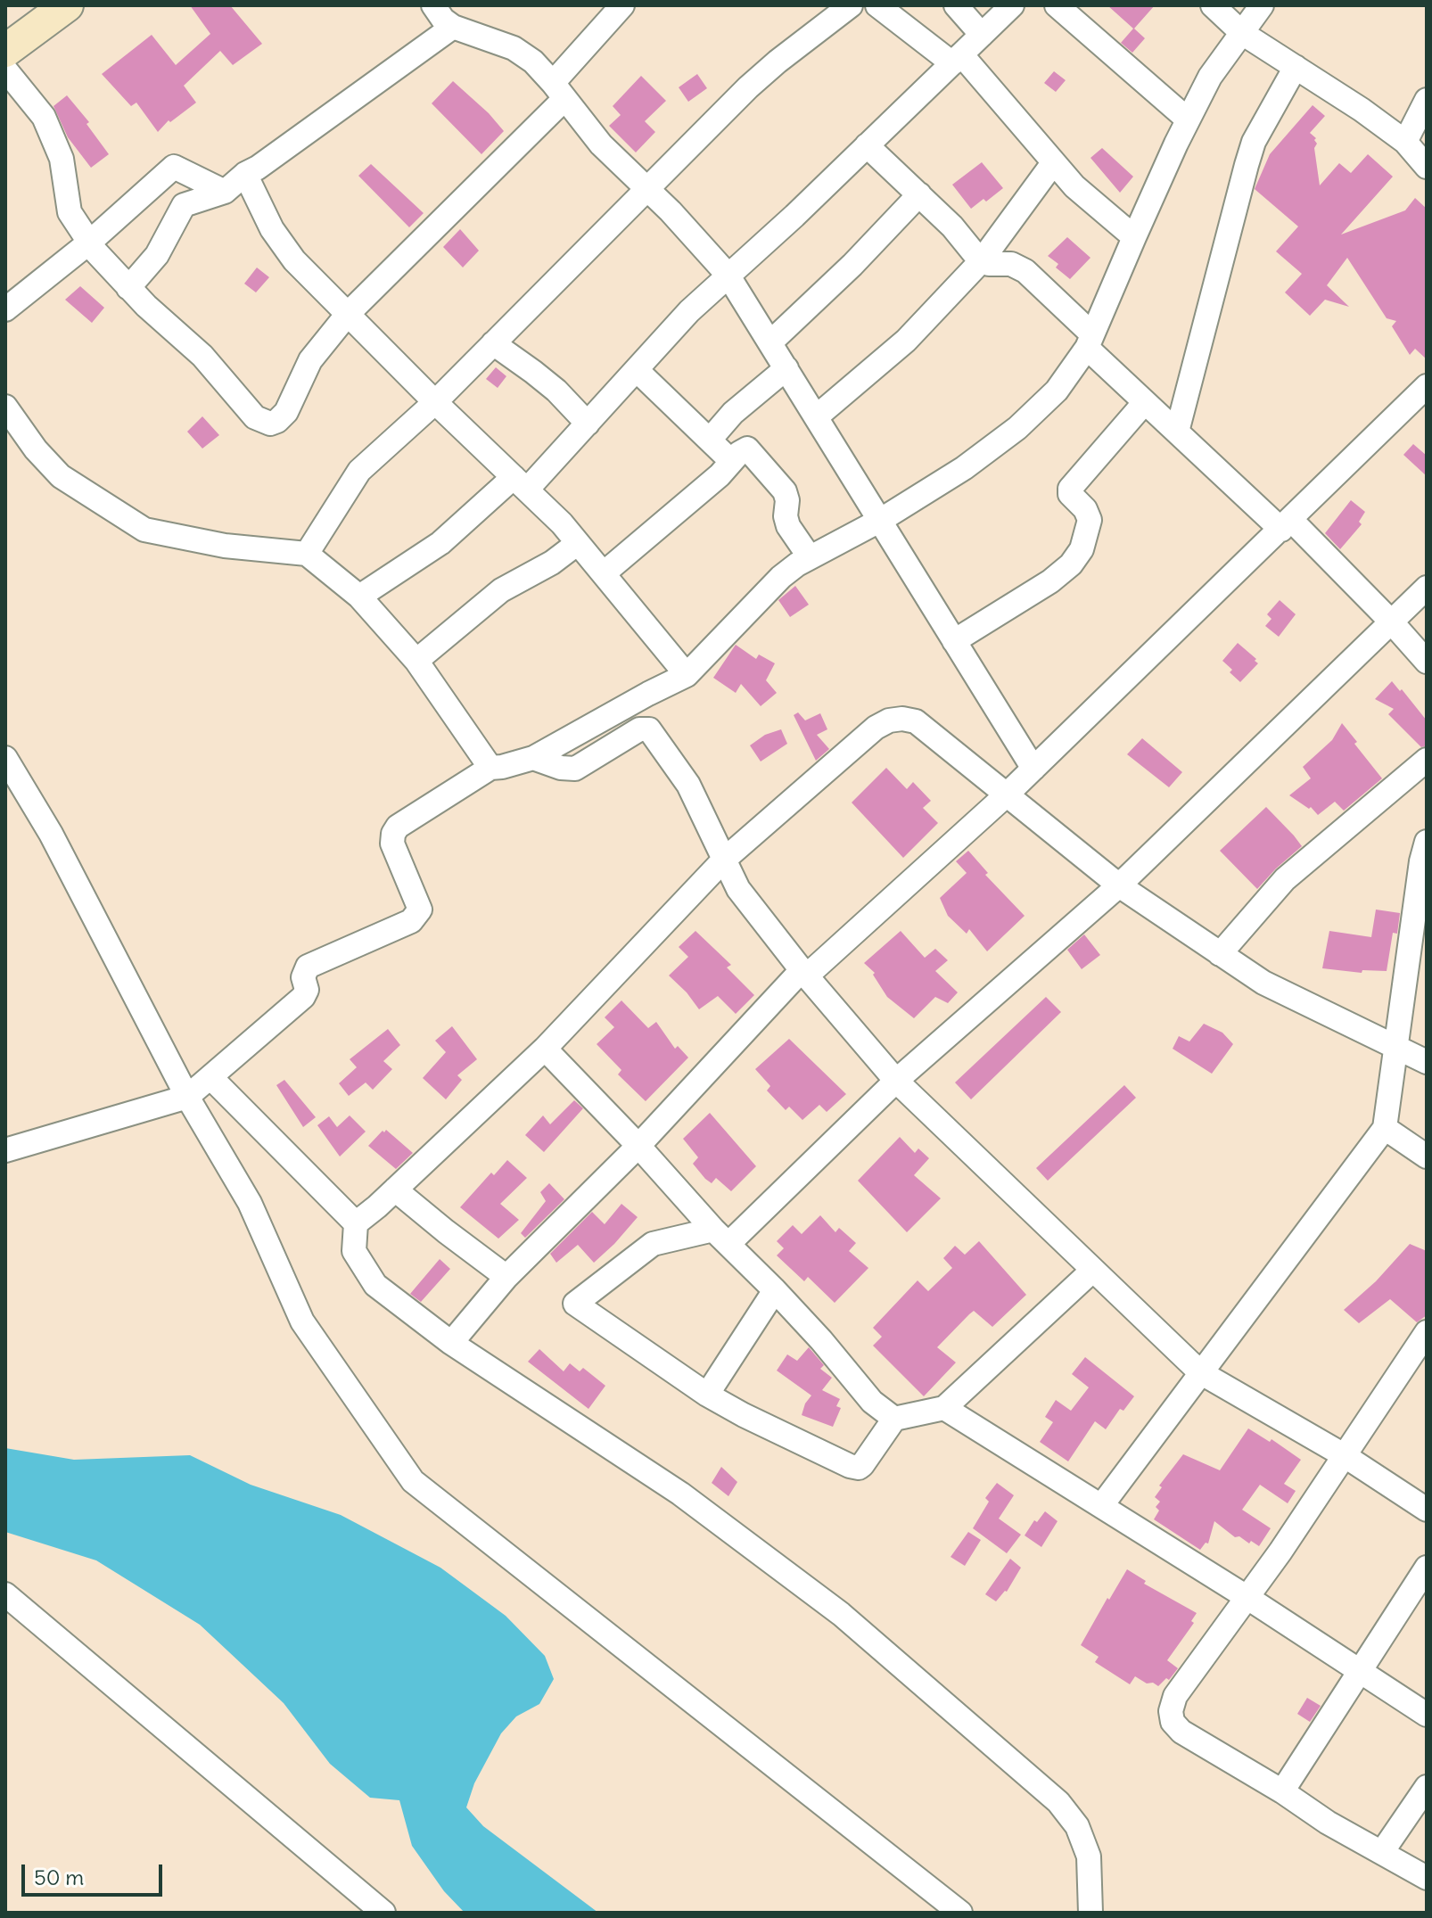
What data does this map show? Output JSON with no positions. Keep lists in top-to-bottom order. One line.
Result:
{"scale_bar":"50 m"}
